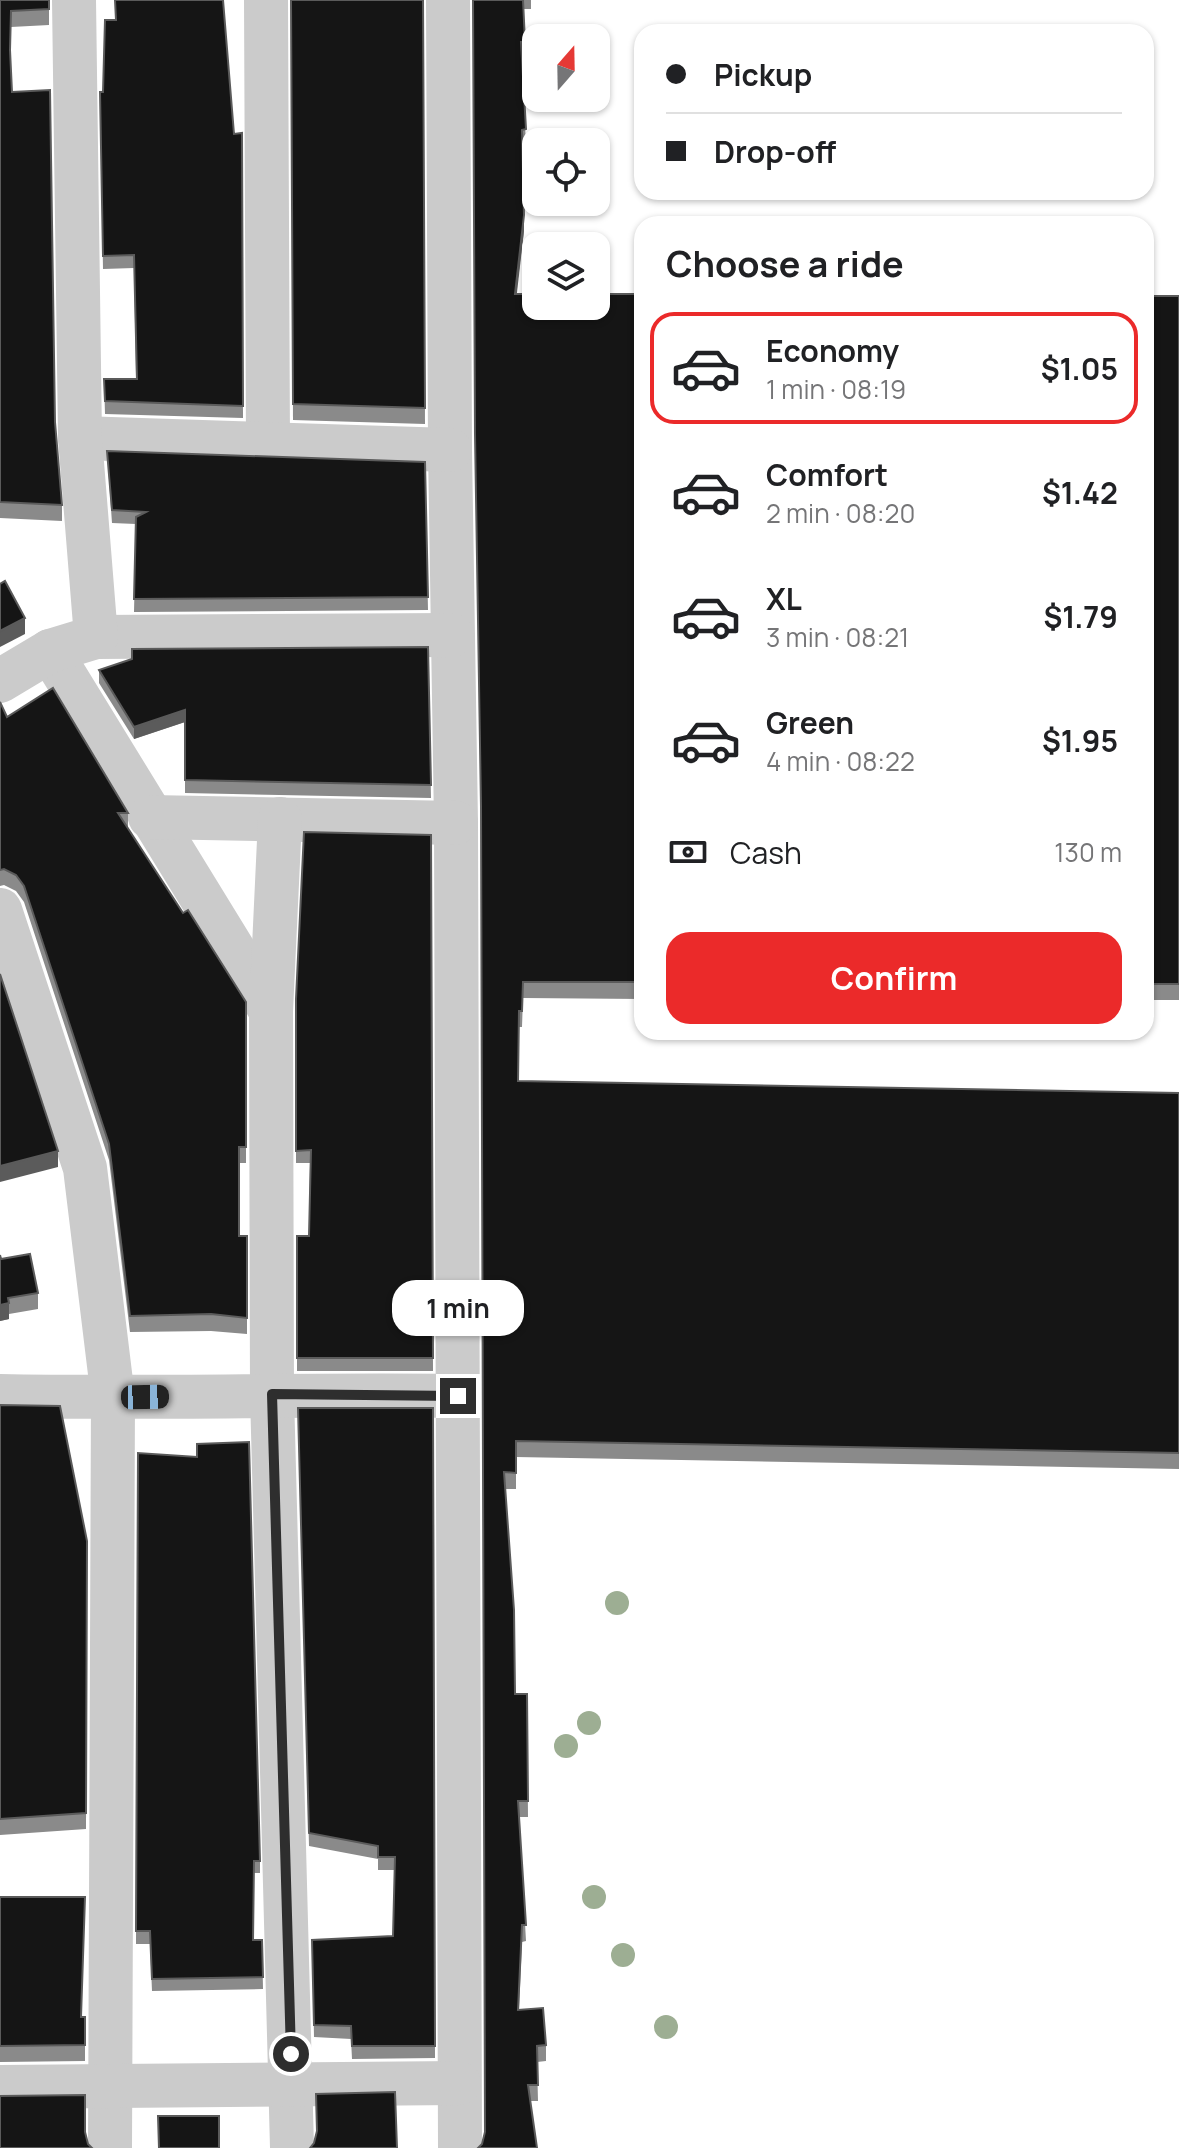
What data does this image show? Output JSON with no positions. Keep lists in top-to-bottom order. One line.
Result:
{"north":"top","page":{"banner":["Pickup","Drop-off"],"heading":"Choose a ride","list":[{"name":"Economy","note":"1 min · 08:19","value":"$1.05"},{"name":"Comfort","note":"2 min · 08:20","value":"$1.42"},{"name":"XL","note":"3 min · 08:21","value":"$1.79"},{"name":"Green","note":"4 min · 08:22","value":"$1.95"}],"pay":["Cash","130 m"],"buttons":"Confirm","bubble":"1 min"}}
